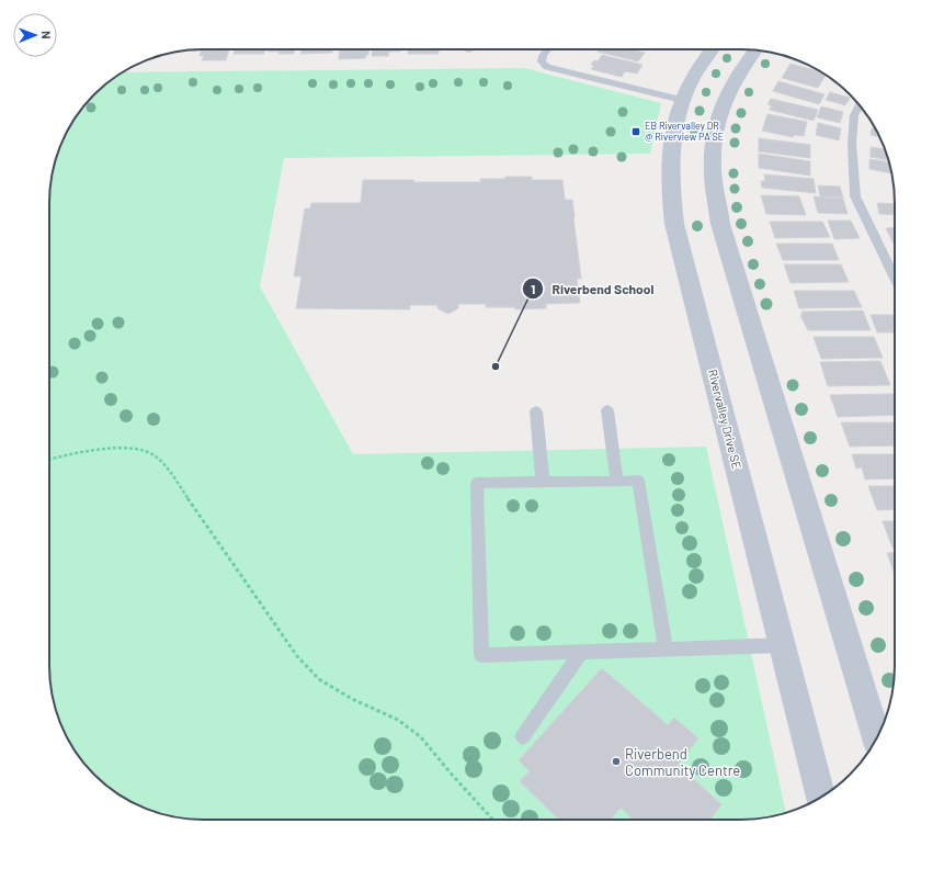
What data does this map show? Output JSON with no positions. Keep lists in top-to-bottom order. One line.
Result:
{"streets":{"street":["Rivervalley Drive SE"]},"places":{"transit":["EB Rivervalley DR @ Riverview PA SE"],"other":["Riverbend School","Riverbend Community Centre"]},"north":"right"}
